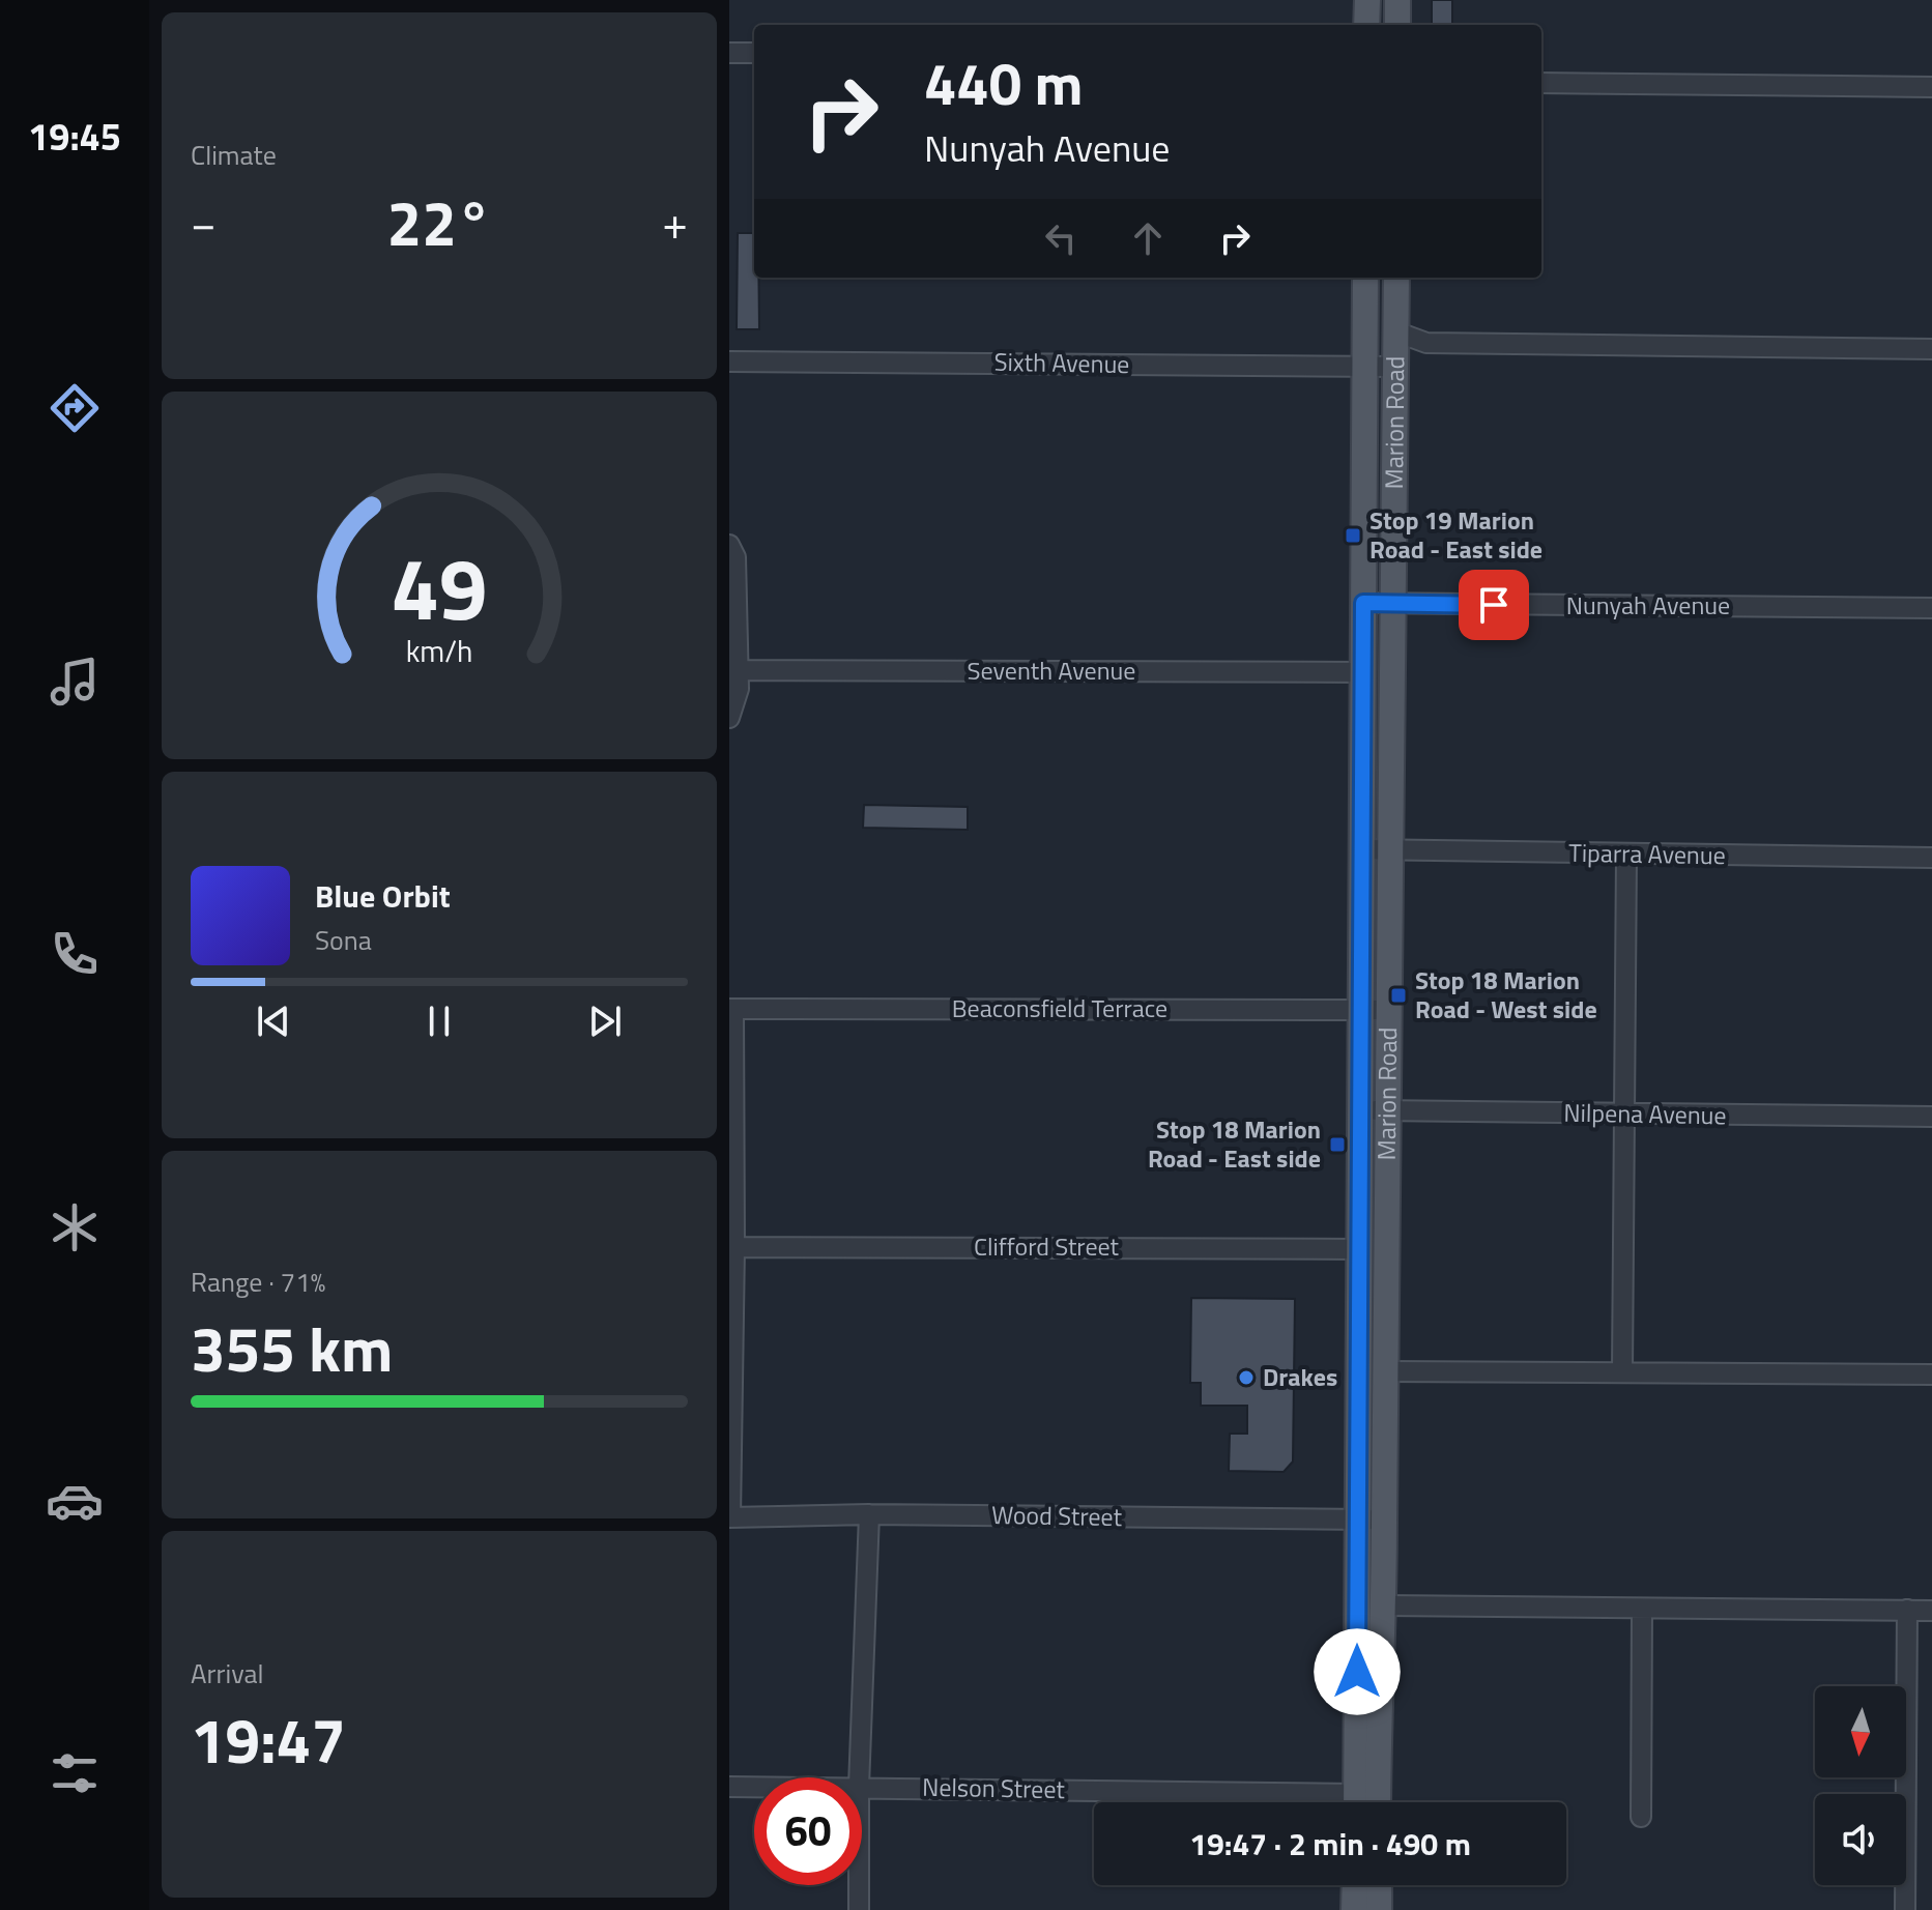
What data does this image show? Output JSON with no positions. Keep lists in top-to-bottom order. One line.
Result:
{"streets":{"main road":["Marion Road"],"street":["Sixth Avenue","Nunyah Avenue","Seventh Avenue","Tiparra Avenue","Beaconsfield Terrace","Nilpena Avenue","Clifford Street","Wood Street","Nelson Street"]},"crossings":[["Sixth Avenue","Marion Road"],["Marion Road","Nunyah Avenue"],["Marion Road","Seventh Avenue"],["Marion Road","Tiparra Avenue"],["Marion Road","Beaconsfield Terrace"],["Marion Road","Nilpena Avenue"],["Marion Road","Clifford Street"],["Marion Road","Wood Street"]],"places":{"transit":["Stop 19 Marion Road - East side","Stop 18 Marion Road - West side","Stop 18 Marion Road - East side"],"other":["Drakes"]},"north":"bottom","page":{"tabs":"19:45","tile":["Climate",["Range · 71%","355 km"],["Arrival","19:47"]],"turn":["440 m","Nunyah Avenue"],"heat":["−","22°","+"],"song":["Blue Orbit","Sona"],"limit":"60","trip":"19:47 · 2 min · 490 m","gauge":["49","km/h"]}}
